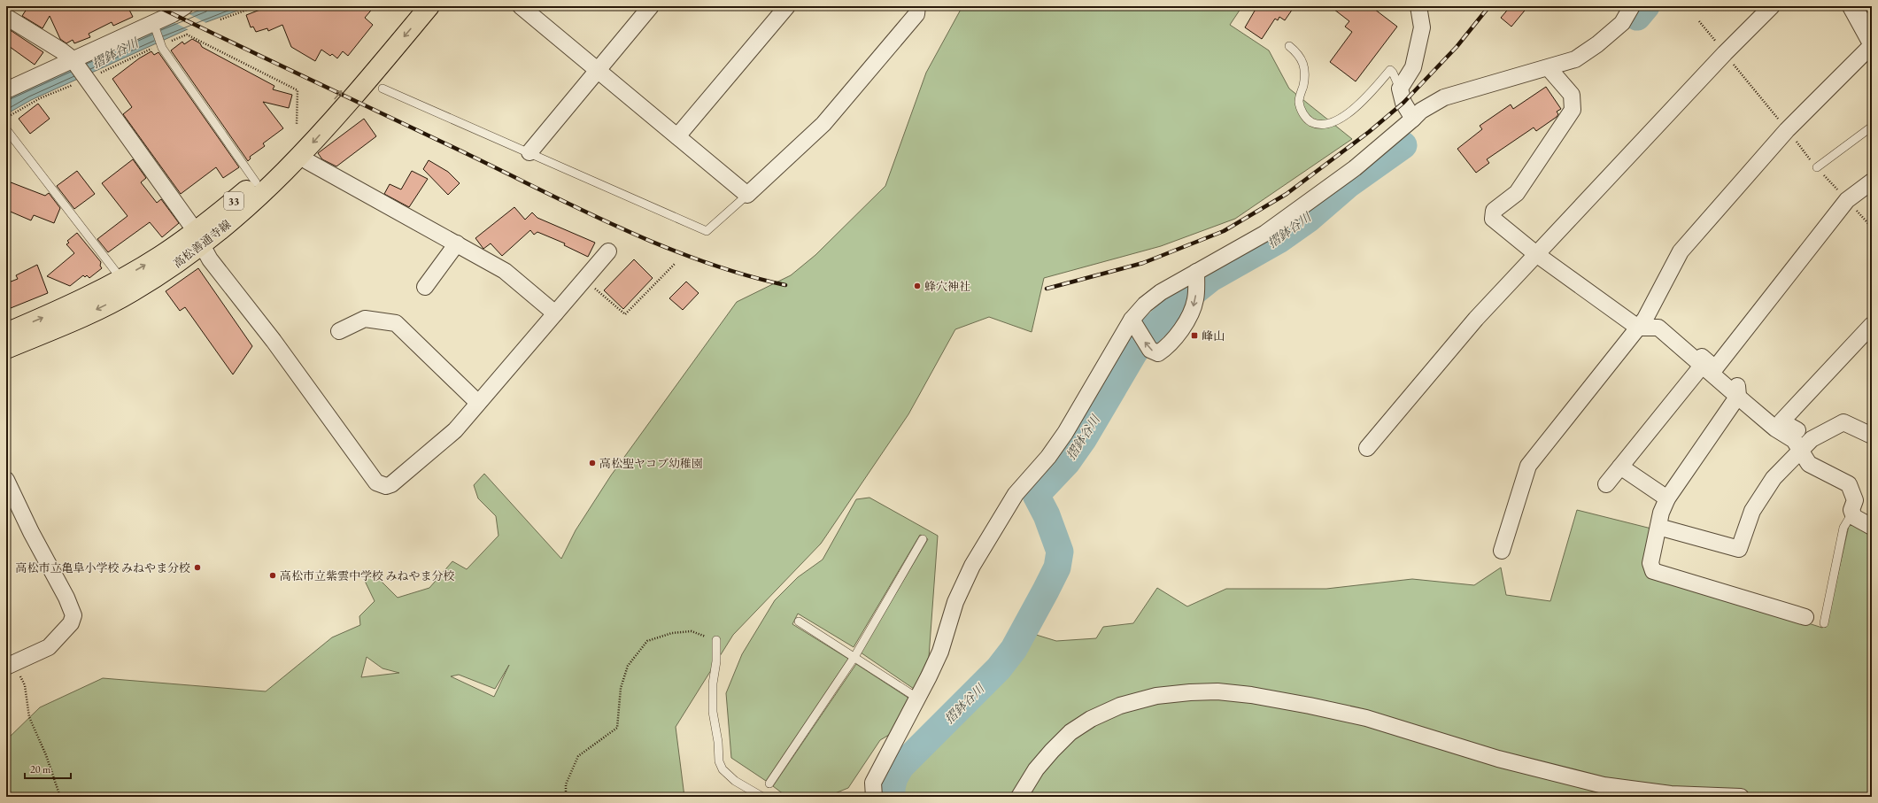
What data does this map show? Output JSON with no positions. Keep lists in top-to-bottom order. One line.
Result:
{"streets":{"main road":["33","高松善通寺線"]},"water":["摺鉢谷川"],"places":{"other":["蜂穴神社","高松聖ヤコブ幼稚園","高松市立亀阜小学校 みねやま分校","高松市立紫雲中学校 みねやま分校"],"transit":["峰山"]},"scale_bar":"20 m"}
